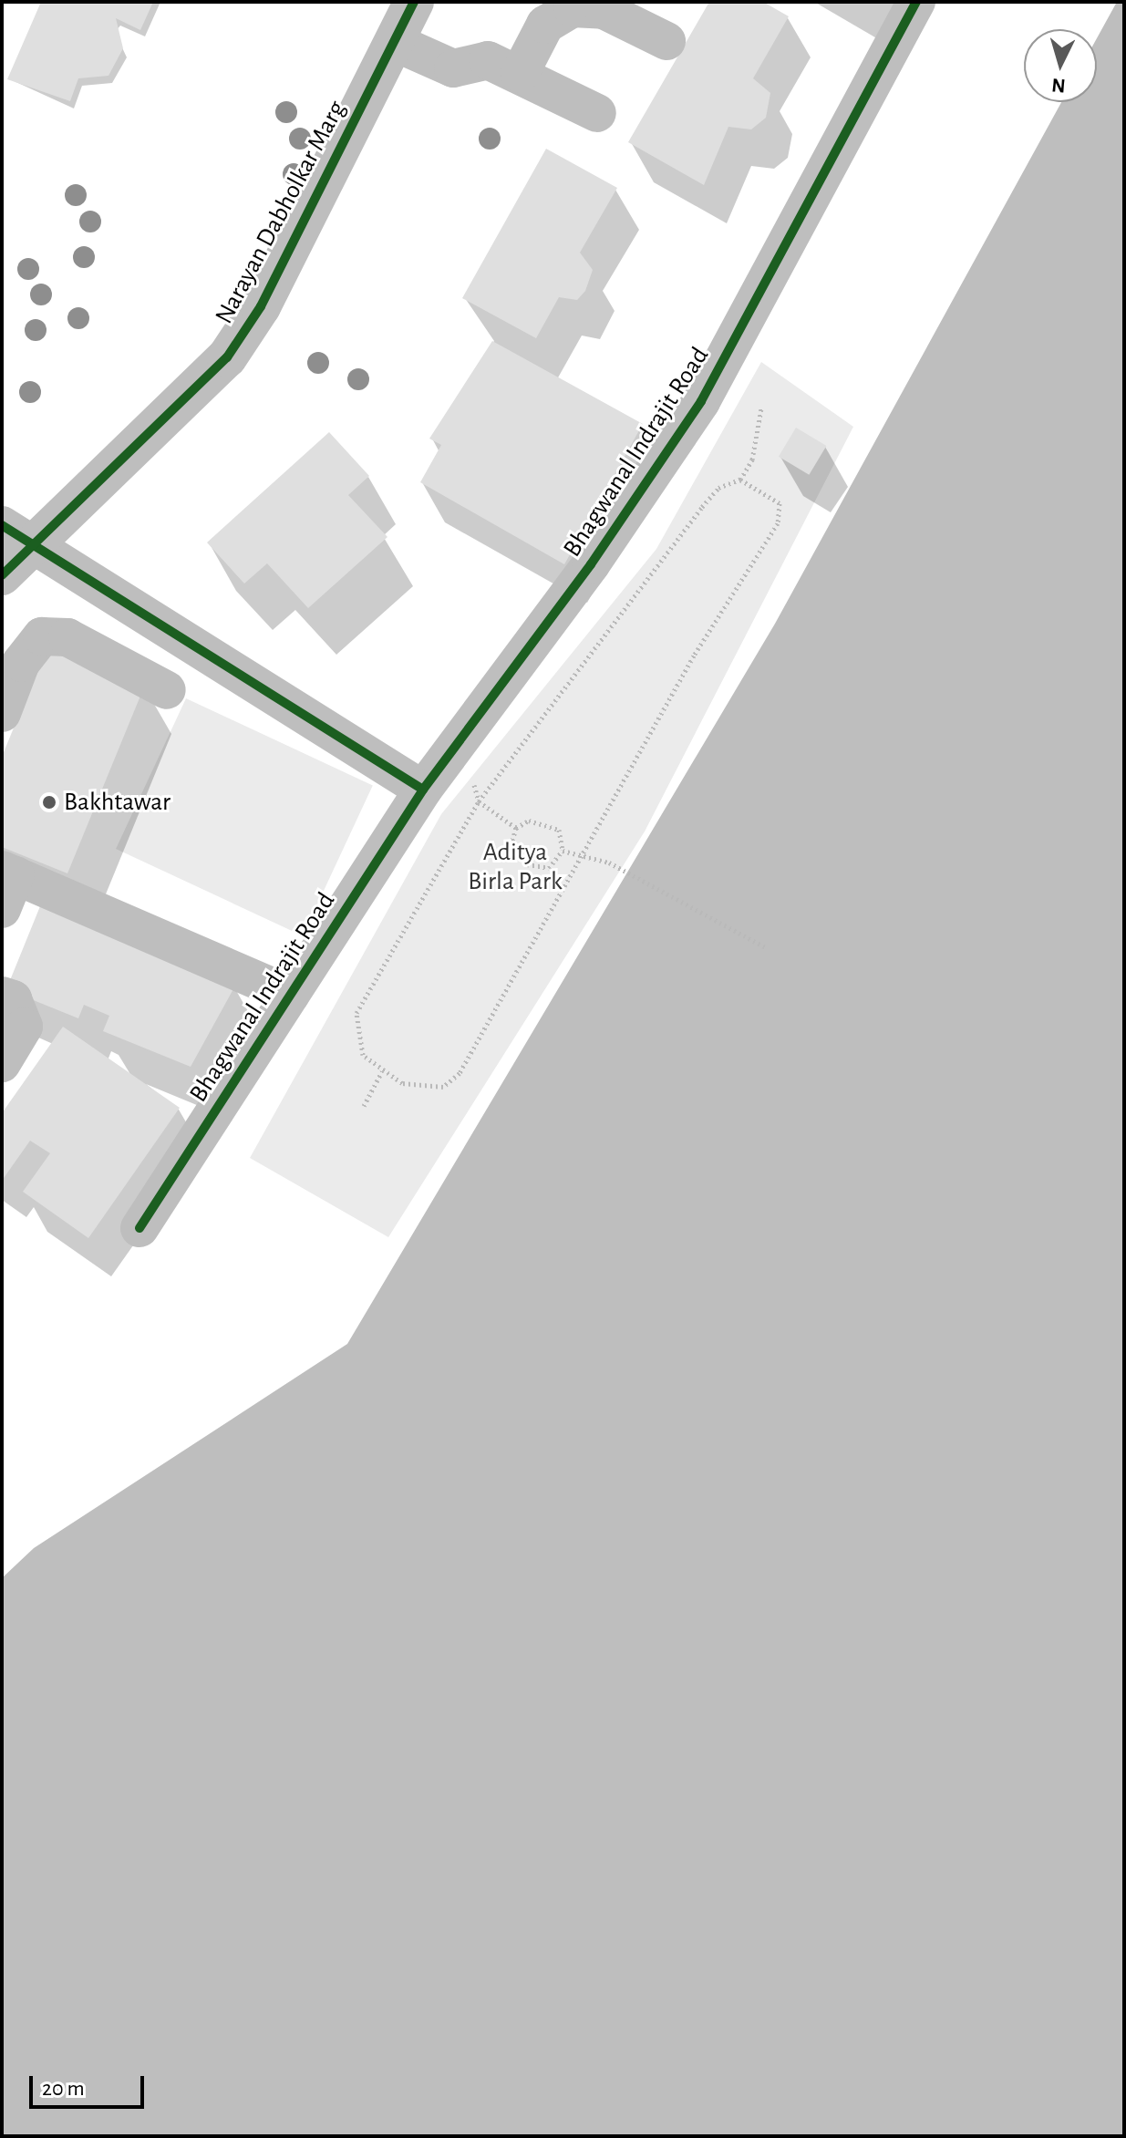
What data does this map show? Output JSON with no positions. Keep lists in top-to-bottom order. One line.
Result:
{"streets":{"street":["Narayan Dabholkar Marg","Bhagwanal Indrajit Road"]},"parks":["Aditya Birla Park"],"places":["Bakhtawar"],"scale_bar":"20 m","north":"bottom"}
